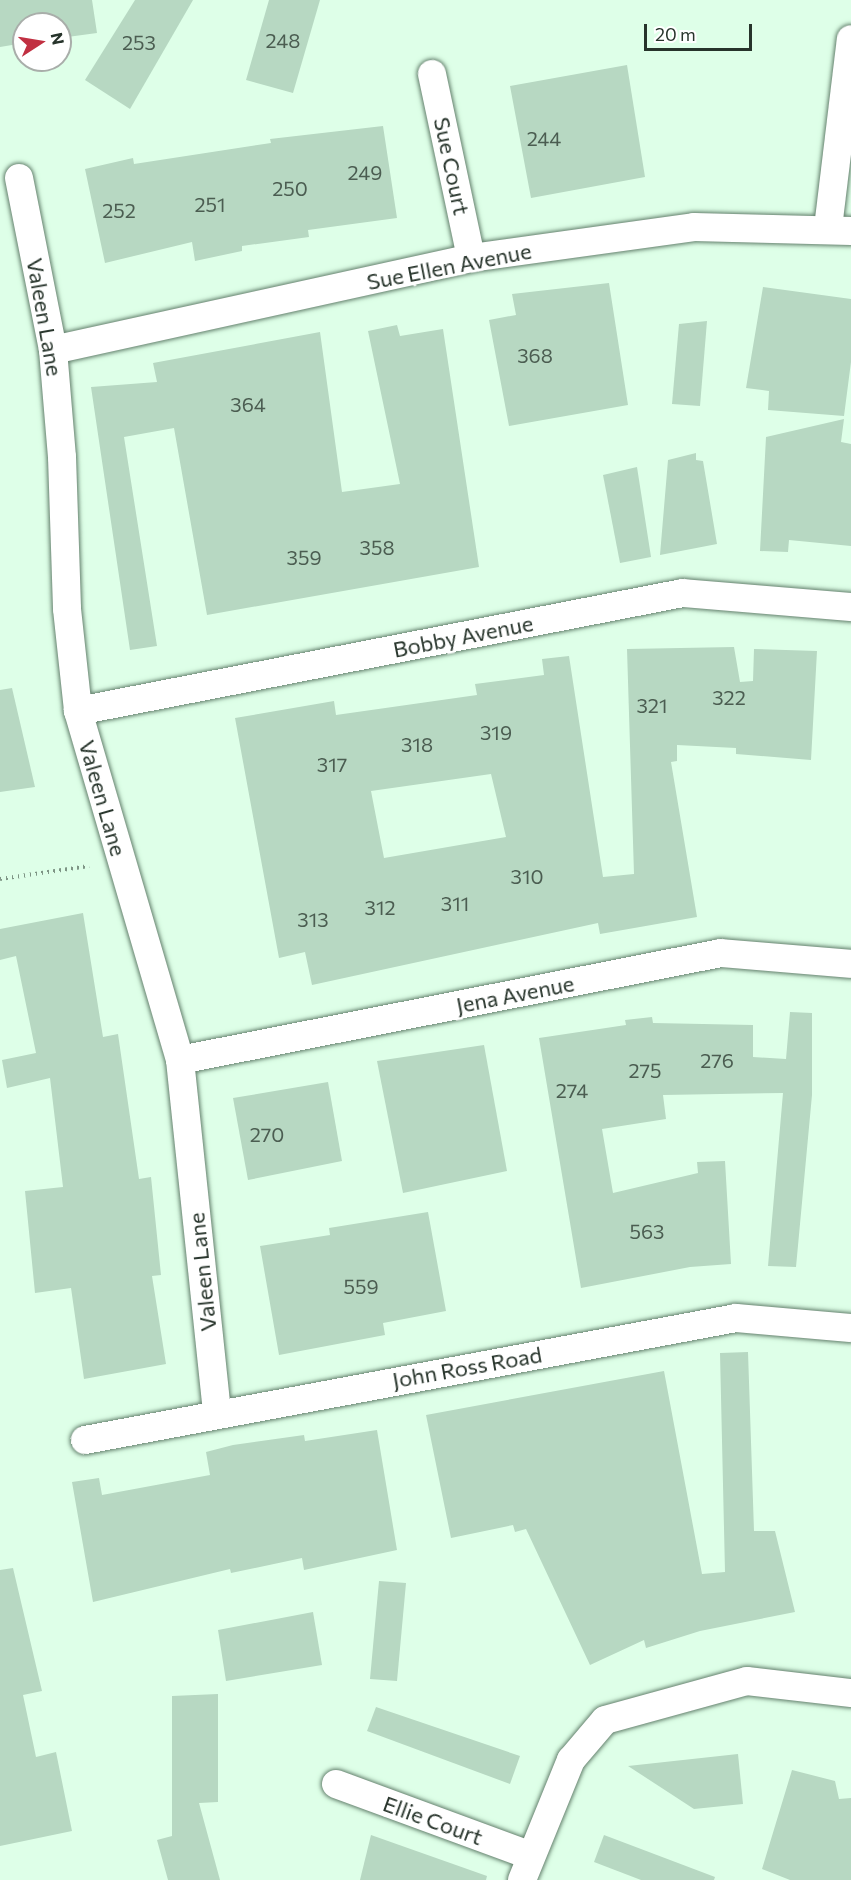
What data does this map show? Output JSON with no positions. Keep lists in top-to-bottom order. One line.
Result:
{"streets":{"street":["Sue Court","Sue Ellen Avenue","Valeen Lane","Bobby Avenue","Jena Avenue","John Ross Road","Ellie Court"]},"crossings":[["Sue Court","Sue Ellen Avenue"],["Sue Ellen Avenue","Valeen Lane"],["Valeen Lane","Bobby Avenue"],["Valeen Lane","Jena Avenue"],["Valeen Lane","John Ross Road"]],"house_numbers":["248","253","244","249","250","251","252","368","364","358","359","322","321","319","318","317","310","311","312","313","276","275","274","270","563","559"],"scale_bar":"20 m","north":"right"}
